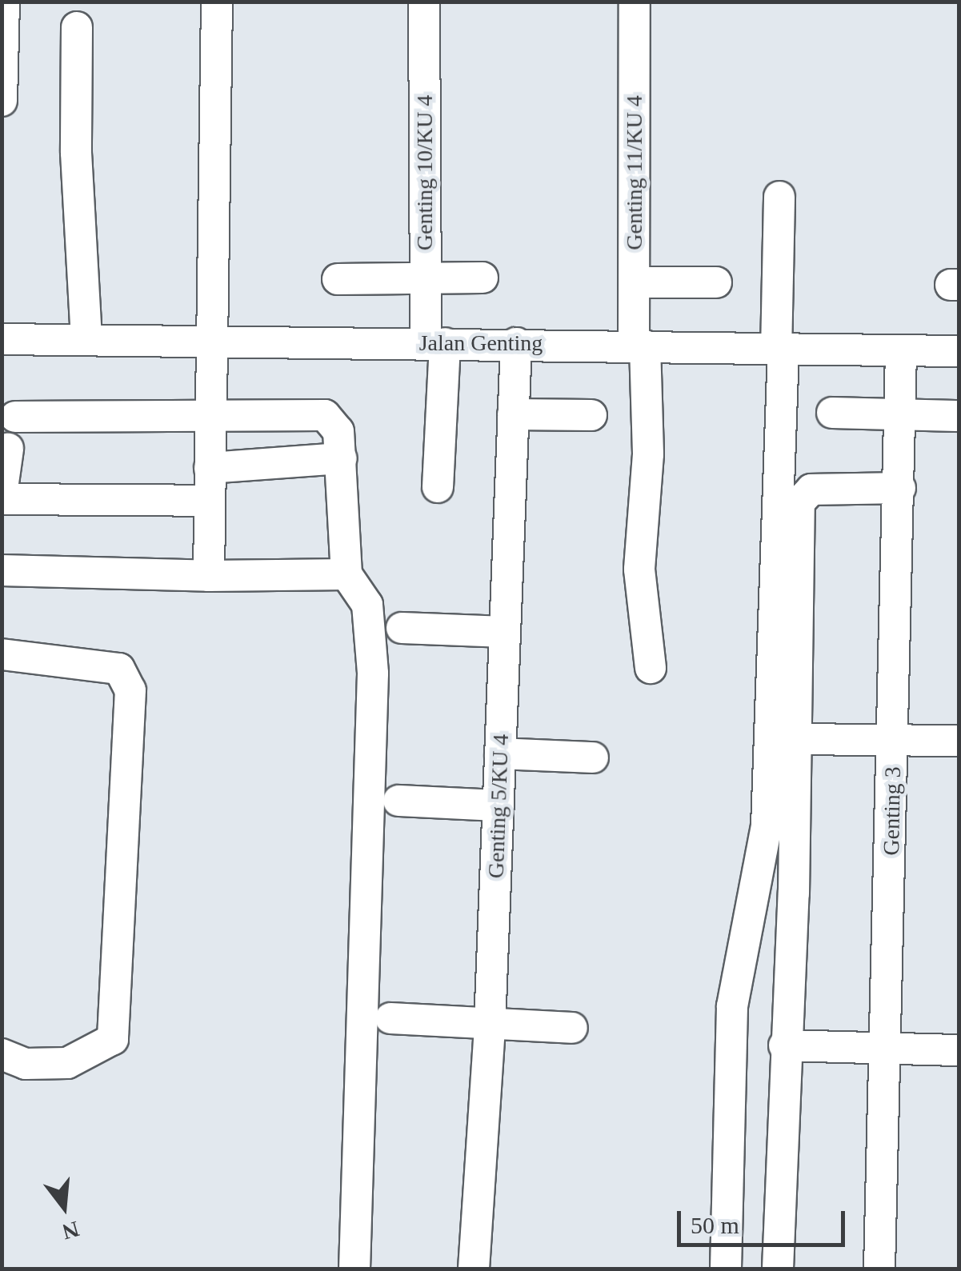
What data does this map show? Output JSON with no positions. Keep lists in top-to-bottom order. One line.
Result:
{"streets":{"street":["Genting 10/KU 4","Genting 11/KU 4","Jalan Genting","Genting 5/KU 4","Genting 3"]},"crossings":[["Genting 10/KU 4","Jalan Genting"],["Genting 11/KU 4","Jalan Genting"],["Jalan Genting","Genting 5/KU 4"],["Jalan Genting","Genting 3"]],"scale_bar":"50 m","north":"bottom"}
